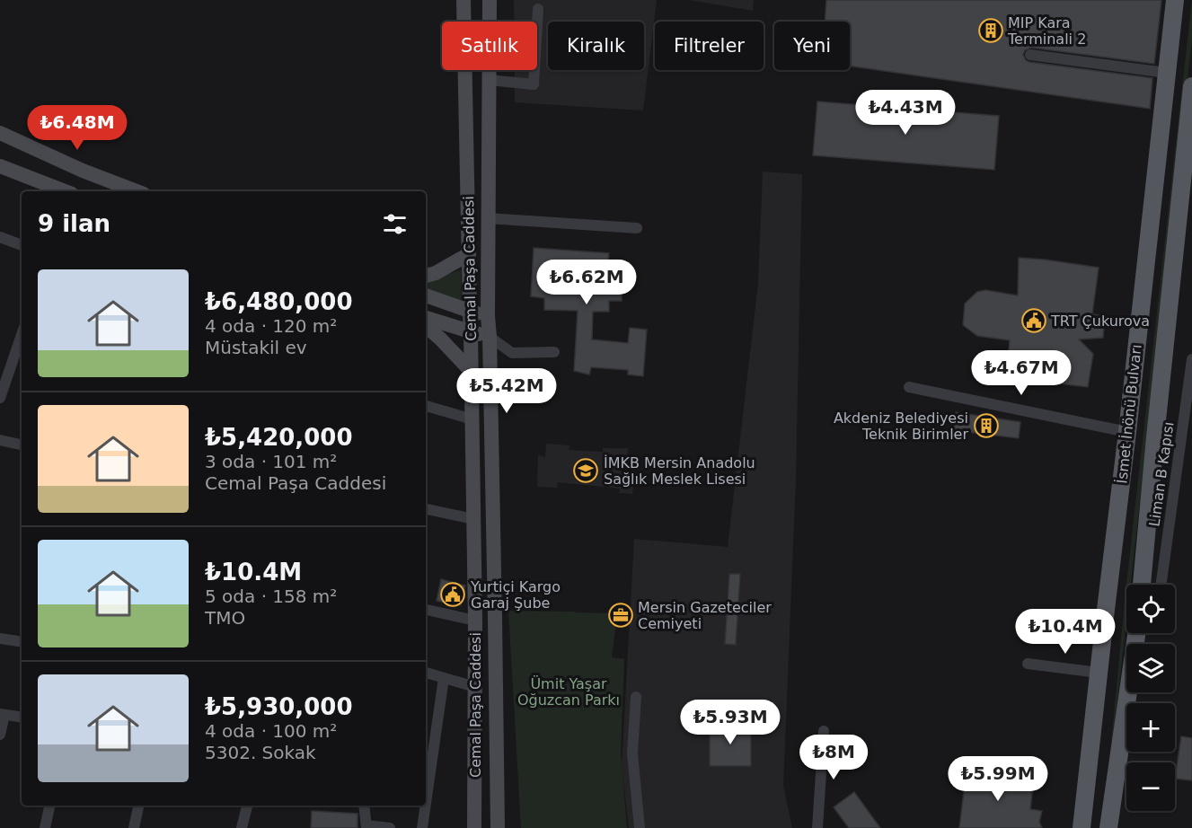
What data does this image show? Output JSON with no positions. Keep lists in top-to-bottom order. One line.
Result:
{"streets":{"main road":["Cemal Paşa Caddesi","İsmet İnönü Bulvarı"],"street":["Liman B Kapısı"]},"parks":["Ümit Yaşar Oğuzcan Parkı"],"places":{"building":["MIP Kara Terminali 2","Akdeniz Belediyesi Teknik Birimler"],"public building":["TRT Çukurova","Yurtiçi Kargo Garaj Şube"],"school or university":["İMKB Mersin Anadolu Sağlık Meslek Lisesi"],"office":["Mersin Gazeteciler Cemiyeti"]},"page":{"chip":["Satılık","Kiralık","Filtreler","Yeni"],"price":["₺4.43M","₺6.48M","₺6.62M","₺4.67M","₺5.42M","₺10.4M","₺5.93M","₺8M","₺5.99M"],"heading":"9 ilan","list":[{"name":"₺6,480,000","note":"4 oda · 120 m² · Müstakil ev"},{"name":"₺5,420,000","note":"3 oda · 101 m² · Cemal Paşa Caddesi"},{"name":"₺10.4M","note":"5 oda · 158 m² · TMO"},{"name":"₺5,930,000","note":"4 oda · 100 m² · 5302. Sokak"}],"map_buttons":["+","−"]}}
